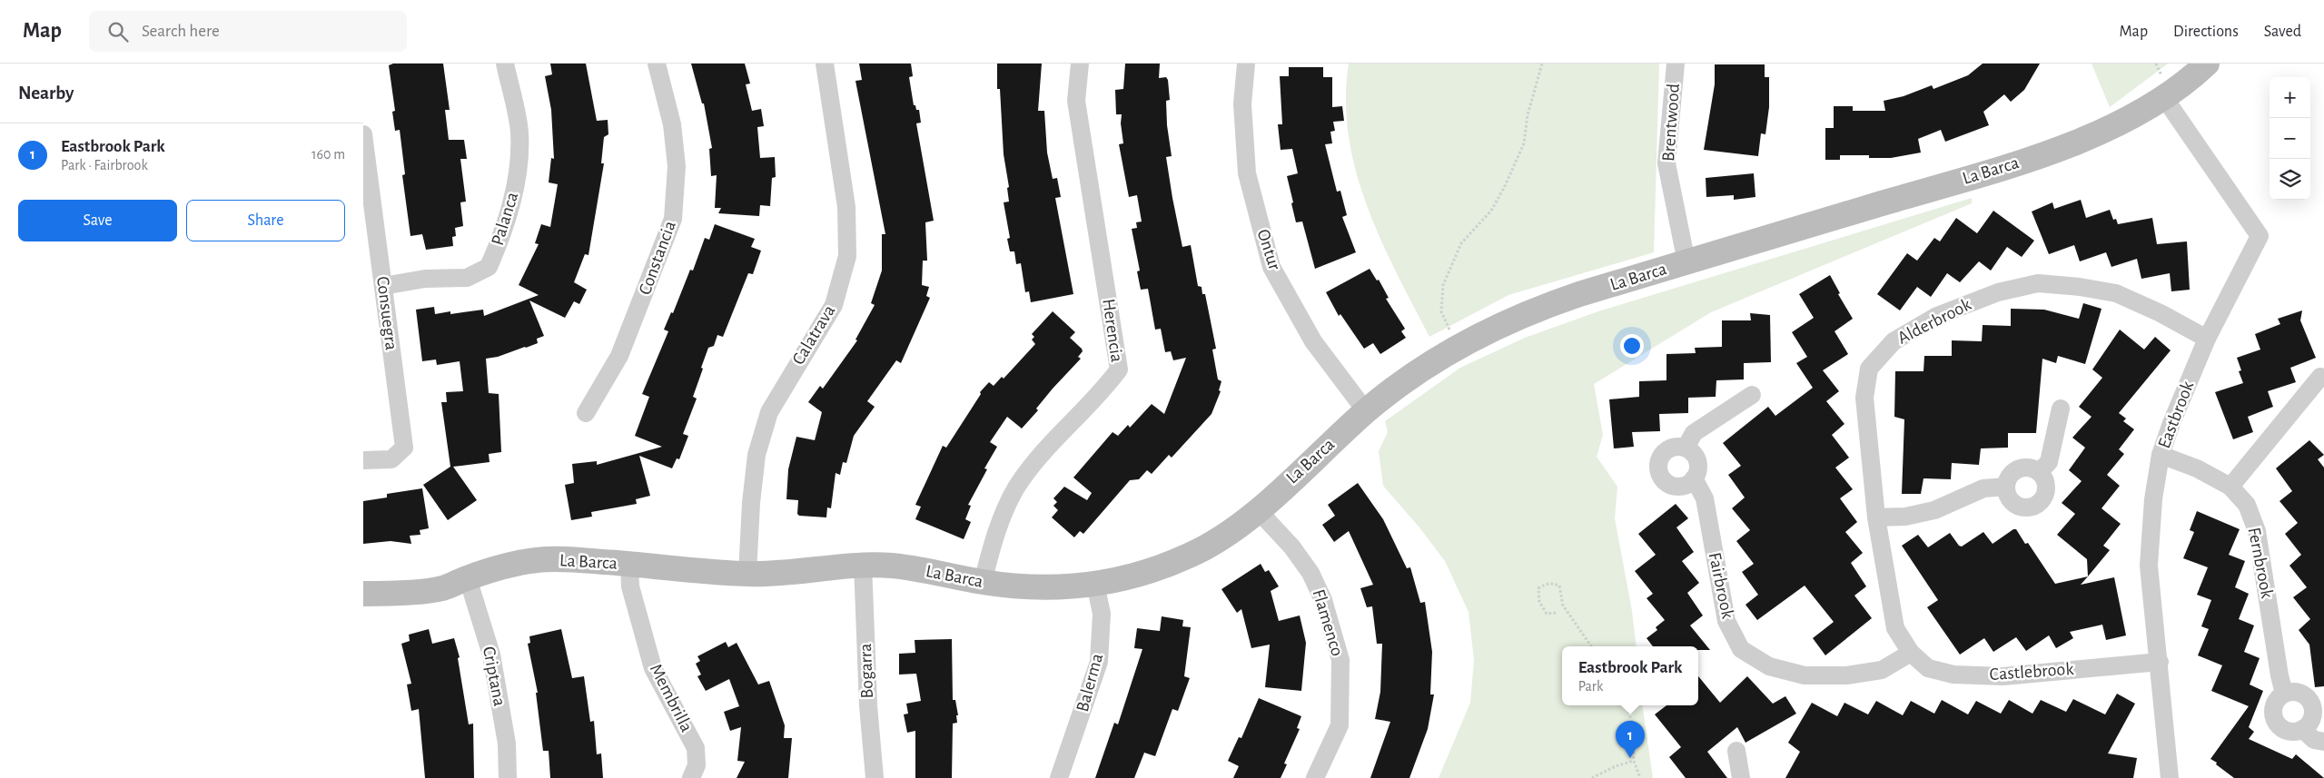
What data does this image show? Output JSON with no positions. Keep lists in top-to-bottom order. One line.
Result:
{"streets":{"street":["Brentwood","La Barca","Palanca","Ontur","Constancia","Consuegra","Alderbrook","Herencia","Calatrava","Eastbrook","Fernbrook","Fairbrook","Flamenco","Bogarra","Castlebrook","Criptana","Balerma","Membrilla"]},"crossings":[["Brentwood","La Barca"],["La Barca","Ontur"],["La Barca","Herencia"],["La Barca","Calatrava"],["La Barca","Eastbrook"],["La Barca","Flamenco"],["La Barca","Bogarra"],["La Barca","Criptana"],["La Barca","Balerma"],["La Barca","Membrilla"],["Palanca","Consuegra"],["Alderbrook","Eastbrook"],["Alderbrook","Fairbrook"],["Alderbrook","Castlebrook"],["Eastbrook","Fernbrook"],["Eastbrook","Castlebrook"],["Fairbrook","Castlebrook"]],"page":{"header":"Map","search":"Search here","nav":["Map","Directions","Saved"],"heading":"Nearby","map_buttons":["+","−"],"list":[{"mark":"1","name":"Eastbrook Park","note":"Park · Fairbrook","value":"160 m"}],"buttons":["Save","Share"],"popup":["Eastbrook Park","Park"],"pins":"1"}}
